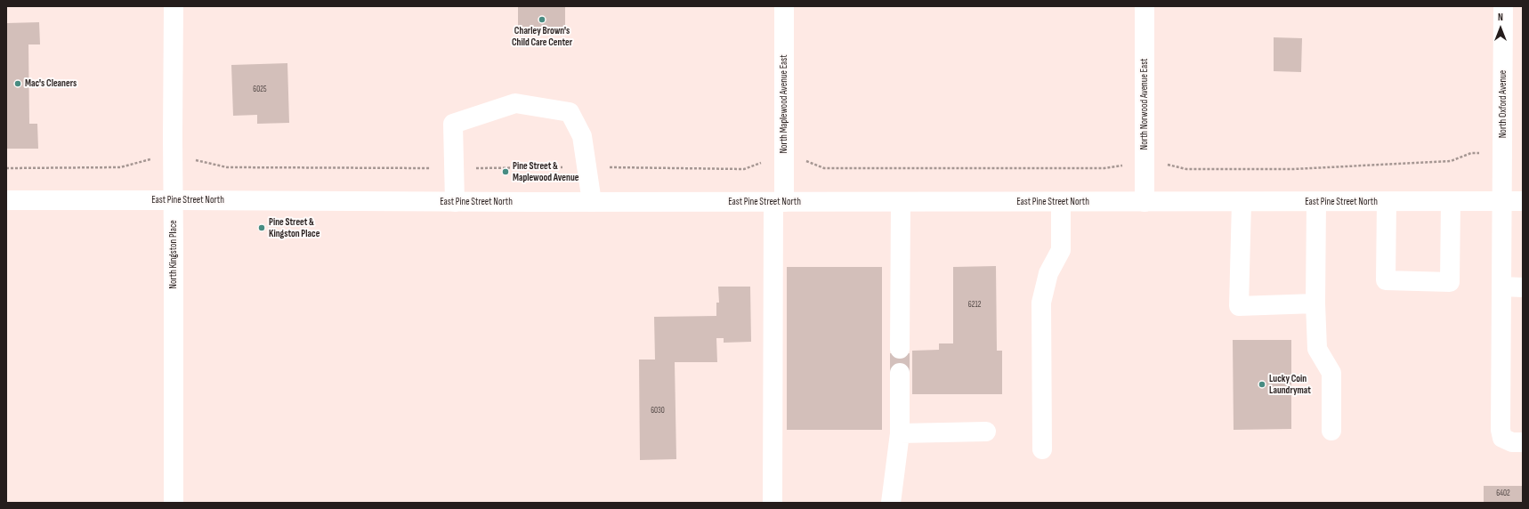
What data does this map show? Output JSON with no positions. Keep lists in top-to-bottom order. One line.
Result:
{"streets":{"main road":["North Maplewood Avenue East","North Norwood Avenue East","North Oxford Avenue","East Pine Street North","North Kingston Place"]},"crossings":[["North Maplewood Avenue East","East Pine Street North"],["North Norwood Avenue East","East Pine Street North"],["North Oxford Avenue","East Pine Street North"],["East Pine Street North","North Kingston Place"]],"places":["Charley Brown's Child Care Center","Mac's Cleaners","Pine Street & Maplewood Avenue","Pine Street & Kingston Place","Lucky Coin Laundrymat"],"house_numbers":["6025","6212","6030","6402"],"north":"top"}
